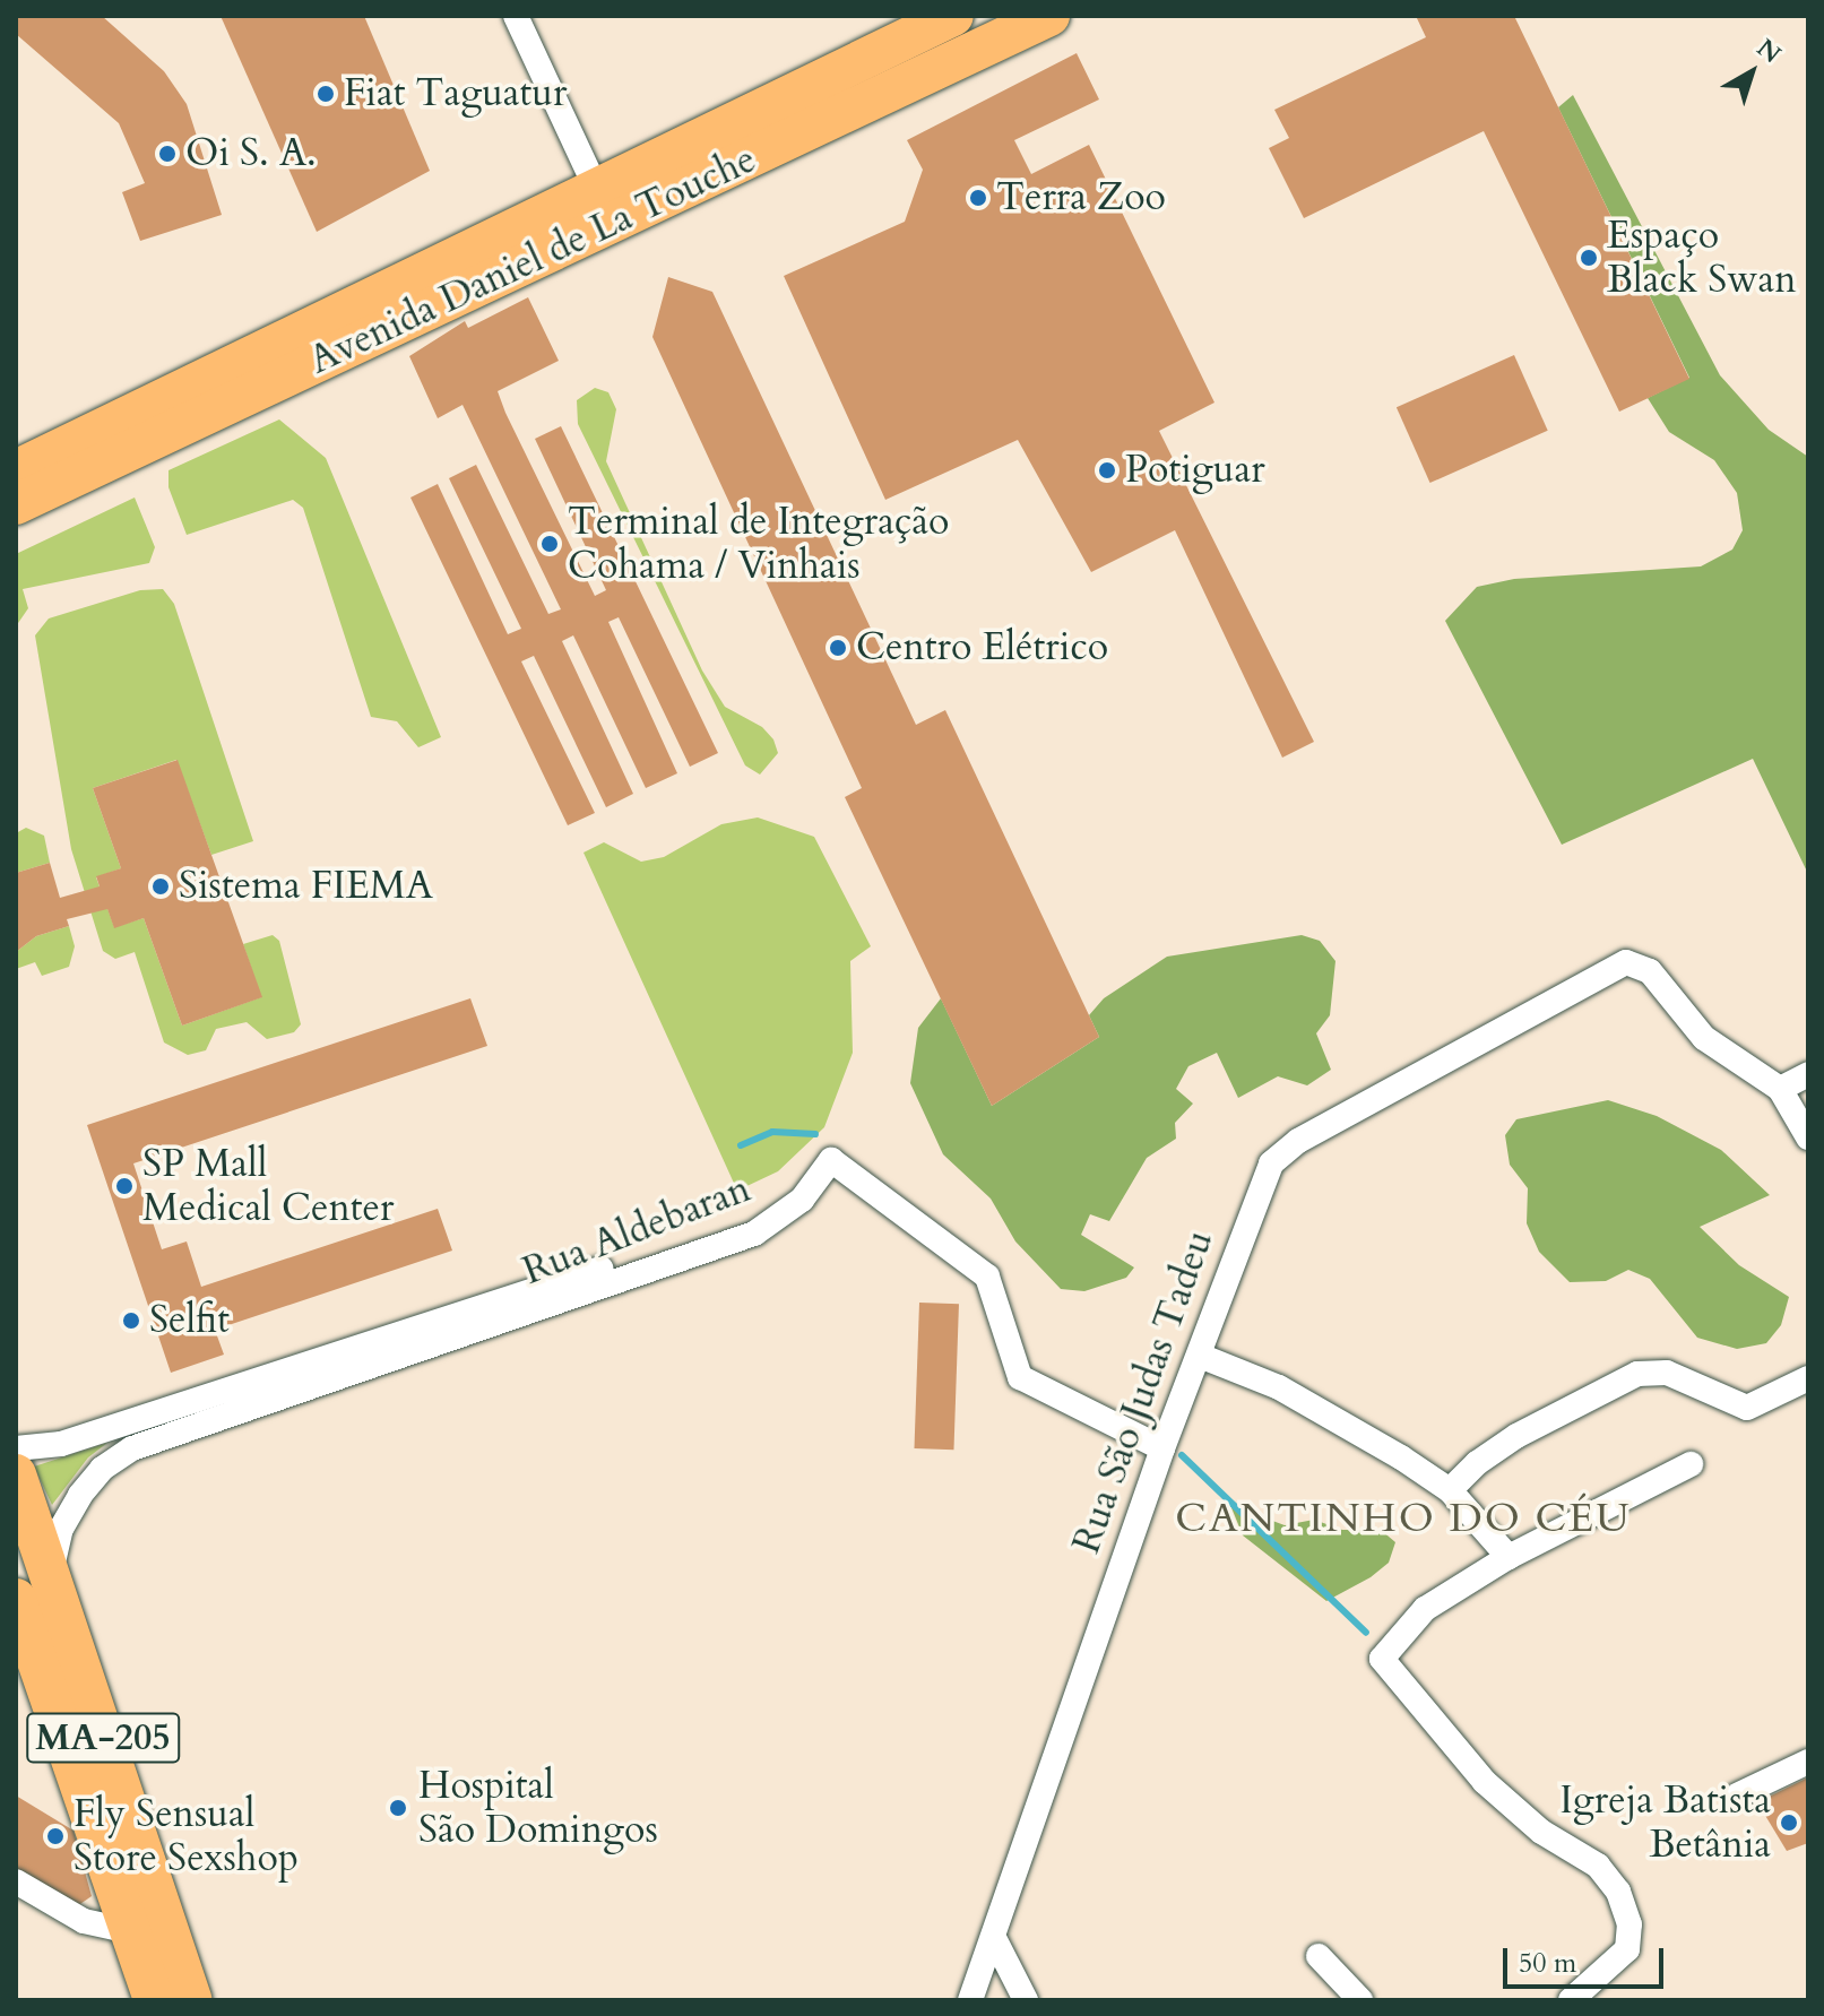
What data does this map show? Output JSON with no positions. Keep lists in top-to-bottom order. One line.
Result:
{"streets":{"main road":["Avenida Daniel de La Touche","MA-205"],"street":["Rua Aldebaran","Rua São Judas Tadeu"]},"crossings":[["Rua Aldebaran","MA-205"]],"districts":["CANTINHO DO CÉU"],"places":["Fiat Taguatur","Oi S. A.","Terra Zoo","Espaço Black Swan","Potiguar","Terminal de Integração Cohama / Vinhais","Centro Elétrico","Sistema FIEMA","SP Mall Medical Center","Selfit","Hospital São Domingos","Igreja Batista Betânia","Fly Sensual Store Sexshop"],"scale_bar":"50 m","north":"top right"}
